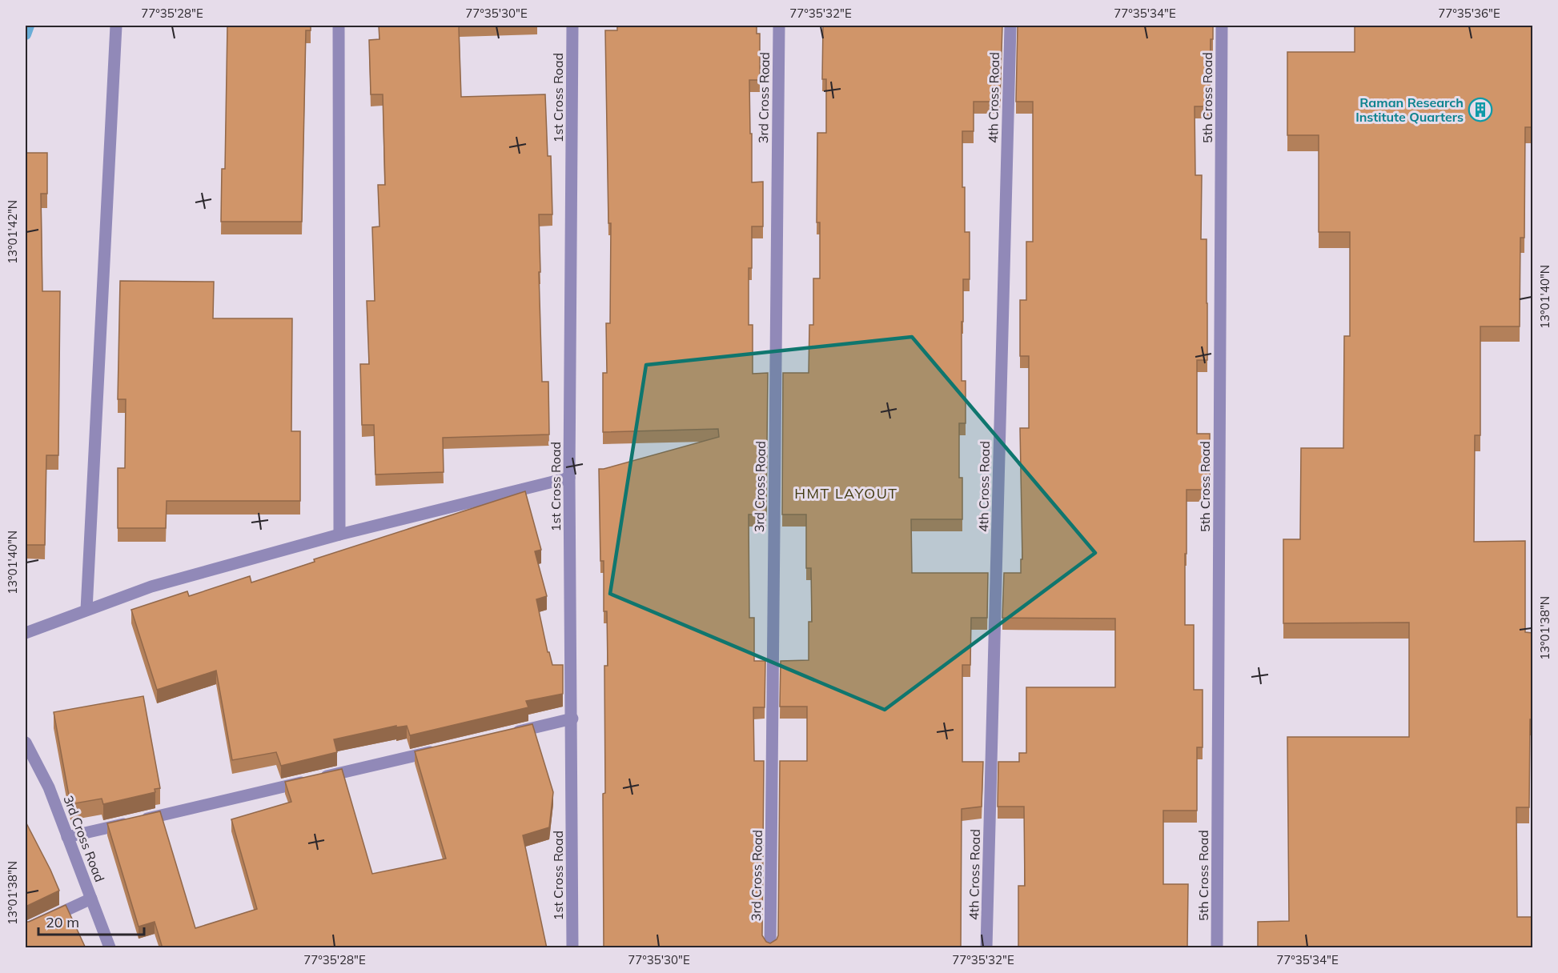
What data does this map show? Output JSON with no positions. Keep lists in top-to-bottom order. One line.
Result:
{"streets":{"street":["1st Cross Road","3rd Cross Road","4th Cross Road","5th Cross Road"]},"districts":["HMT LAYOUT"],"places":{"building":["Raman Research Institute Quarters"]},"scale_bar":"20 m","coordinates":["77°35'28\"E","77°35'30\"E","77°35'32\"E","77°35'34\"E","77°35'36\"E","13°01'42\"N","13°01'40\"N","13°01'38\"N"]}
